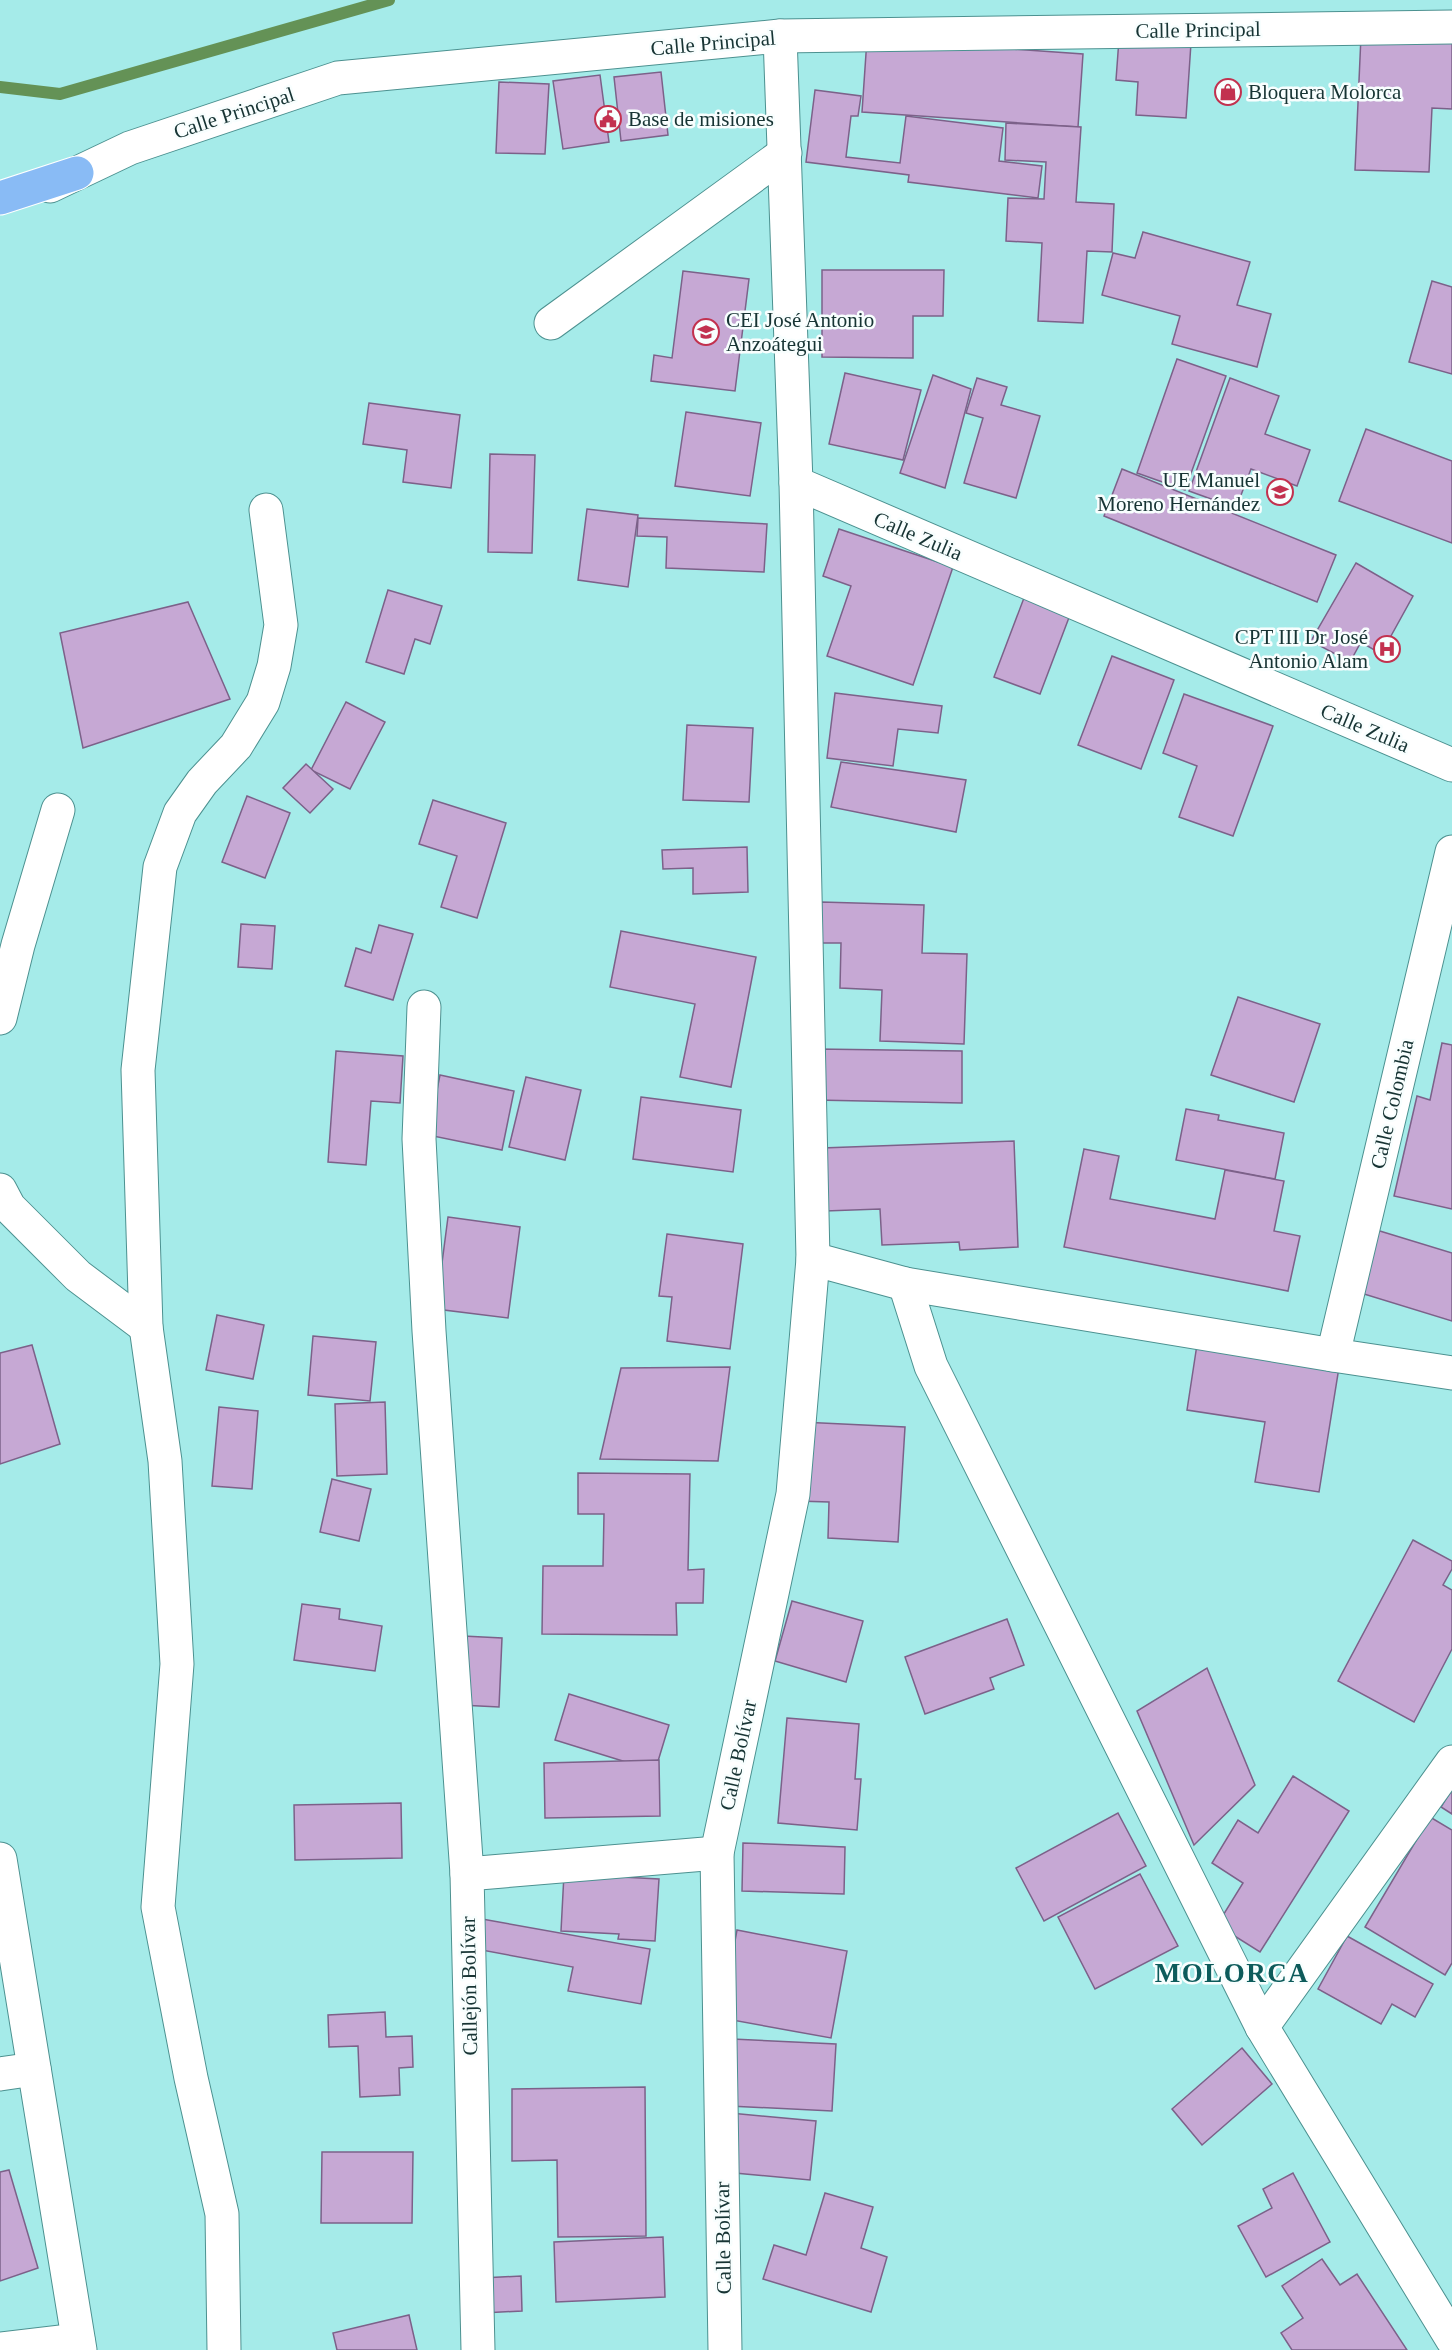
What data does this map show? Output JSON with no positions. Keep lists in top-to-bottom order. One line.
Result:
{"streets":{"street":["Calle Principal","Calle Zulia","Calle Colombia","Calle Bolívar","Callejón Bolívar"]},"crossings":[["Calle Zulia","Calle Bolívar"]],"districts":["MOLORCA"],"places":{"shop":["Bloquera Molorca"],"public building":["Base de misiones"],"school or university":["CEI José Antonio Anzoátegui","UE Manuel Moreno Hernández"],"hospital":["CPT III Dr José Antonio Alam"]}}
